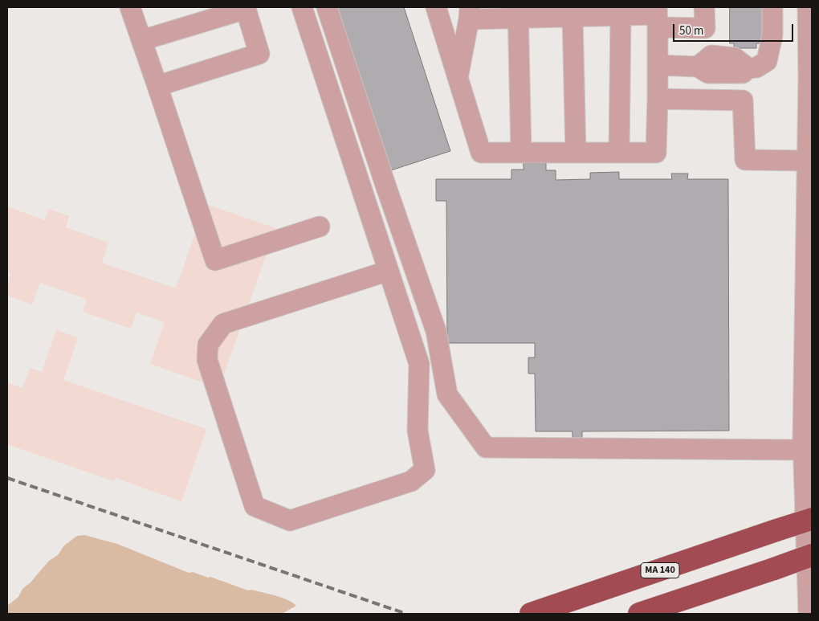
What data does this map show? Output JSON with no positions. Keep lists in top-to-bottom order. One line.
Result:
{"streets":{"highway":["MA 140"]},"scale_bar":"50 m"}
